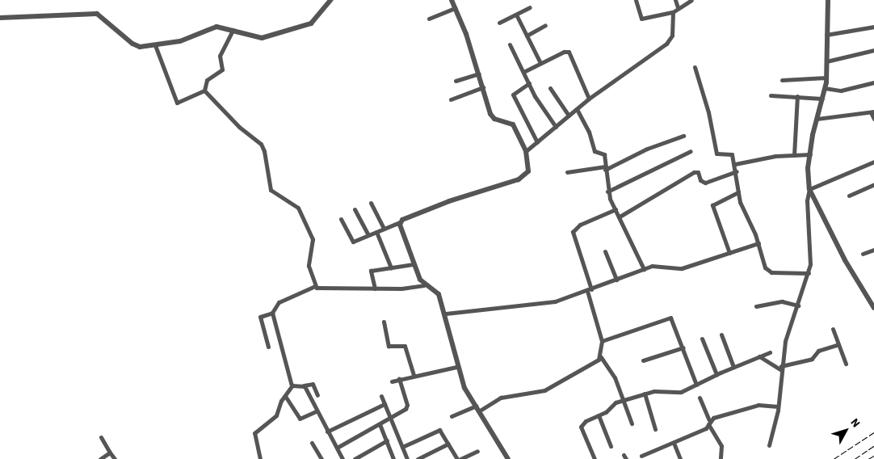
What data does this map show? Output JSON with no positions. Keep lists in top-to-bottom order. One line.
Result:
{"north":"top right"}
